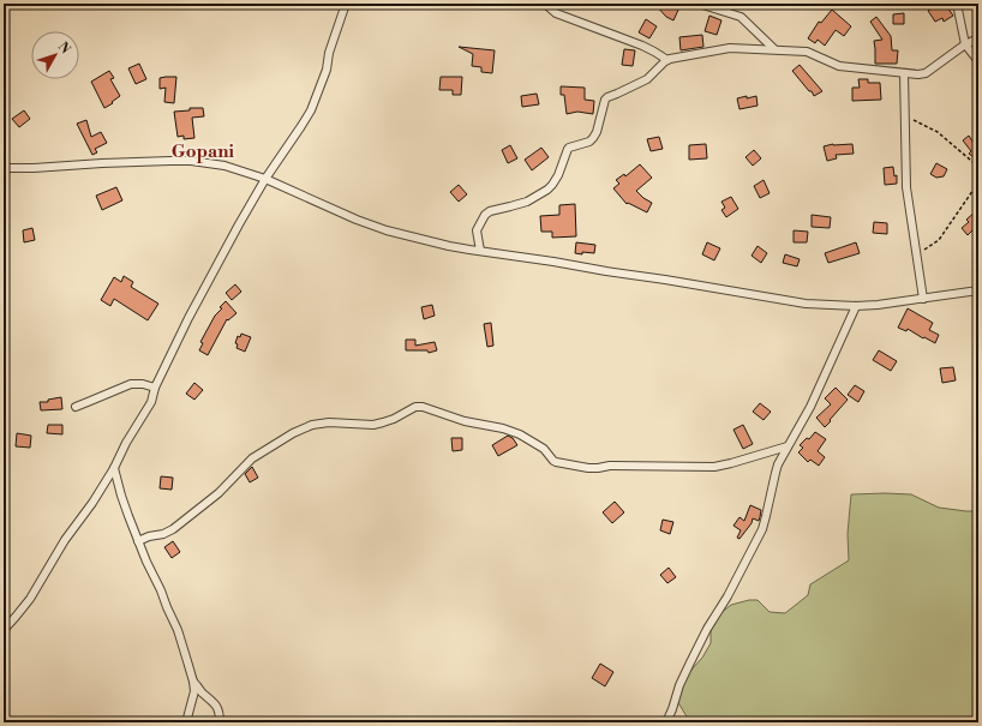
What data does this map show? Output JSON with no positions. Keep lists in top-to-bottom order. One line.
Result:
{"districts":["Gopani"],"north":"top right"}
